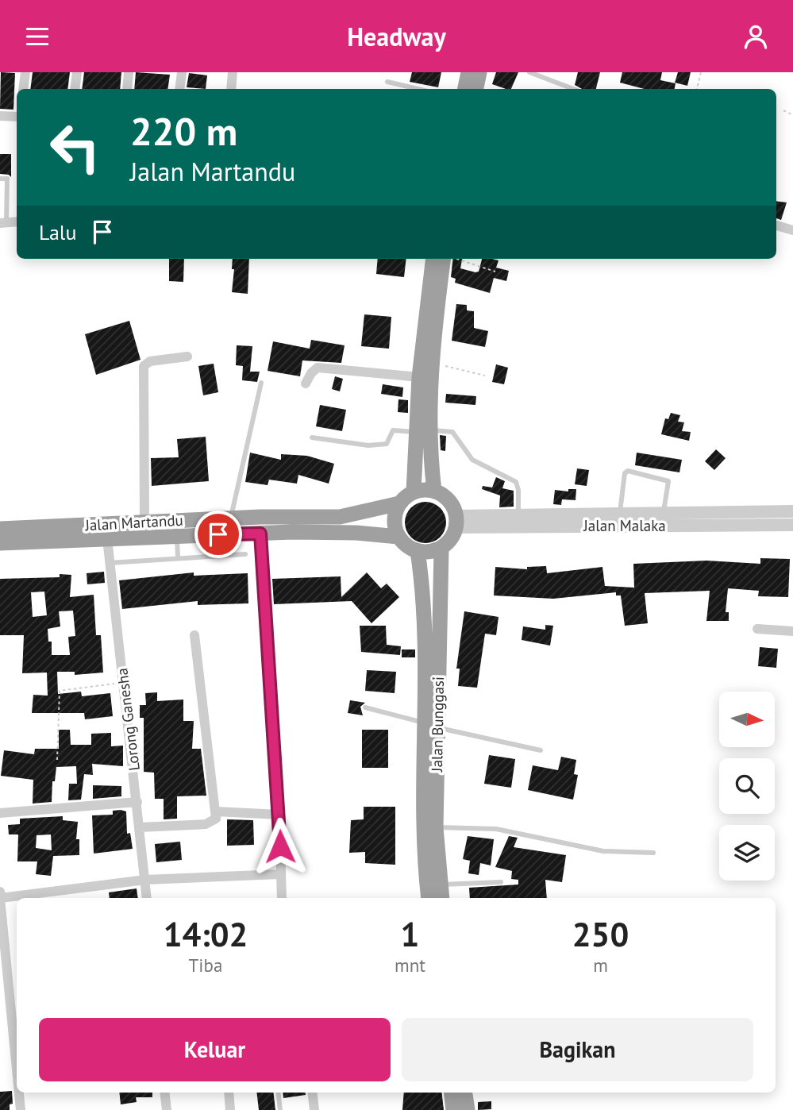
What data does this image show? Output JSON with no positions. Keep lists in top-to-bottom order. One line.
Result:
{"streets":{"highway":["Jalan Martandu","Jalan Bunggasi"],"street":["Jalan Malaka","Lorong Ganesha"]},"crossings":[["Jalan Martandu","Jalan Malaka"],["Jalan Martandu","Lorong Ganesha"],["Jalan Martandu","Jalan Bunggasi"],["Jalan Malaka","Jalan Bunggasi"]],"north":"right","page":{"header":"Headway","turn":["220 m","Jalan Martandu"],"then":"Lalu","eta":["14:02","Tiba","1","mnt","250","m"],"buttons":["Keluar","Bagikan"]}}
